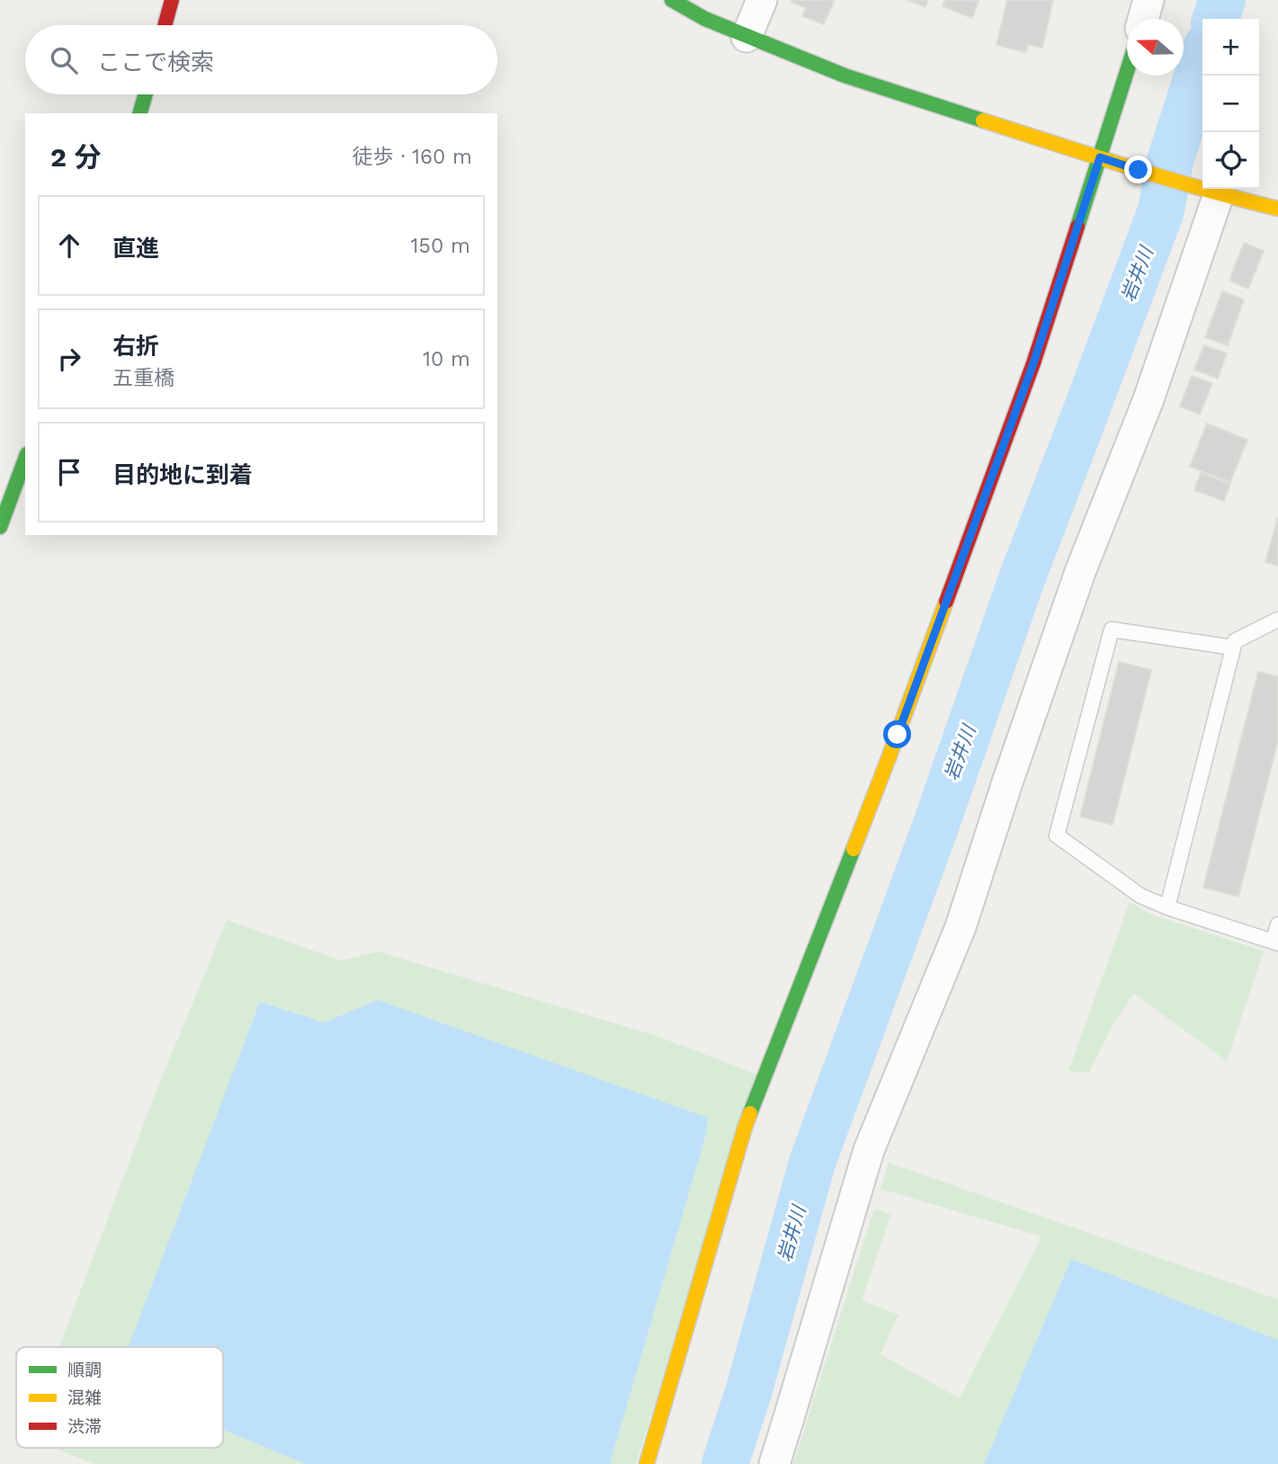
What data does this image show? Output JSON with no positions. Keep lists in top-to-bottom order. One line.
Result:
{"water":["岩井川"],"legend":["順調","混雑","渋滞"],"north":"left","page":{"map_buttons":["+","−"],"search":"ここで検索","heading":["2 分","徒歩 · 160 m"],"list":[["直進","150 m"],["右折","五重橋","10 m"],"目的地に到着"]}}
